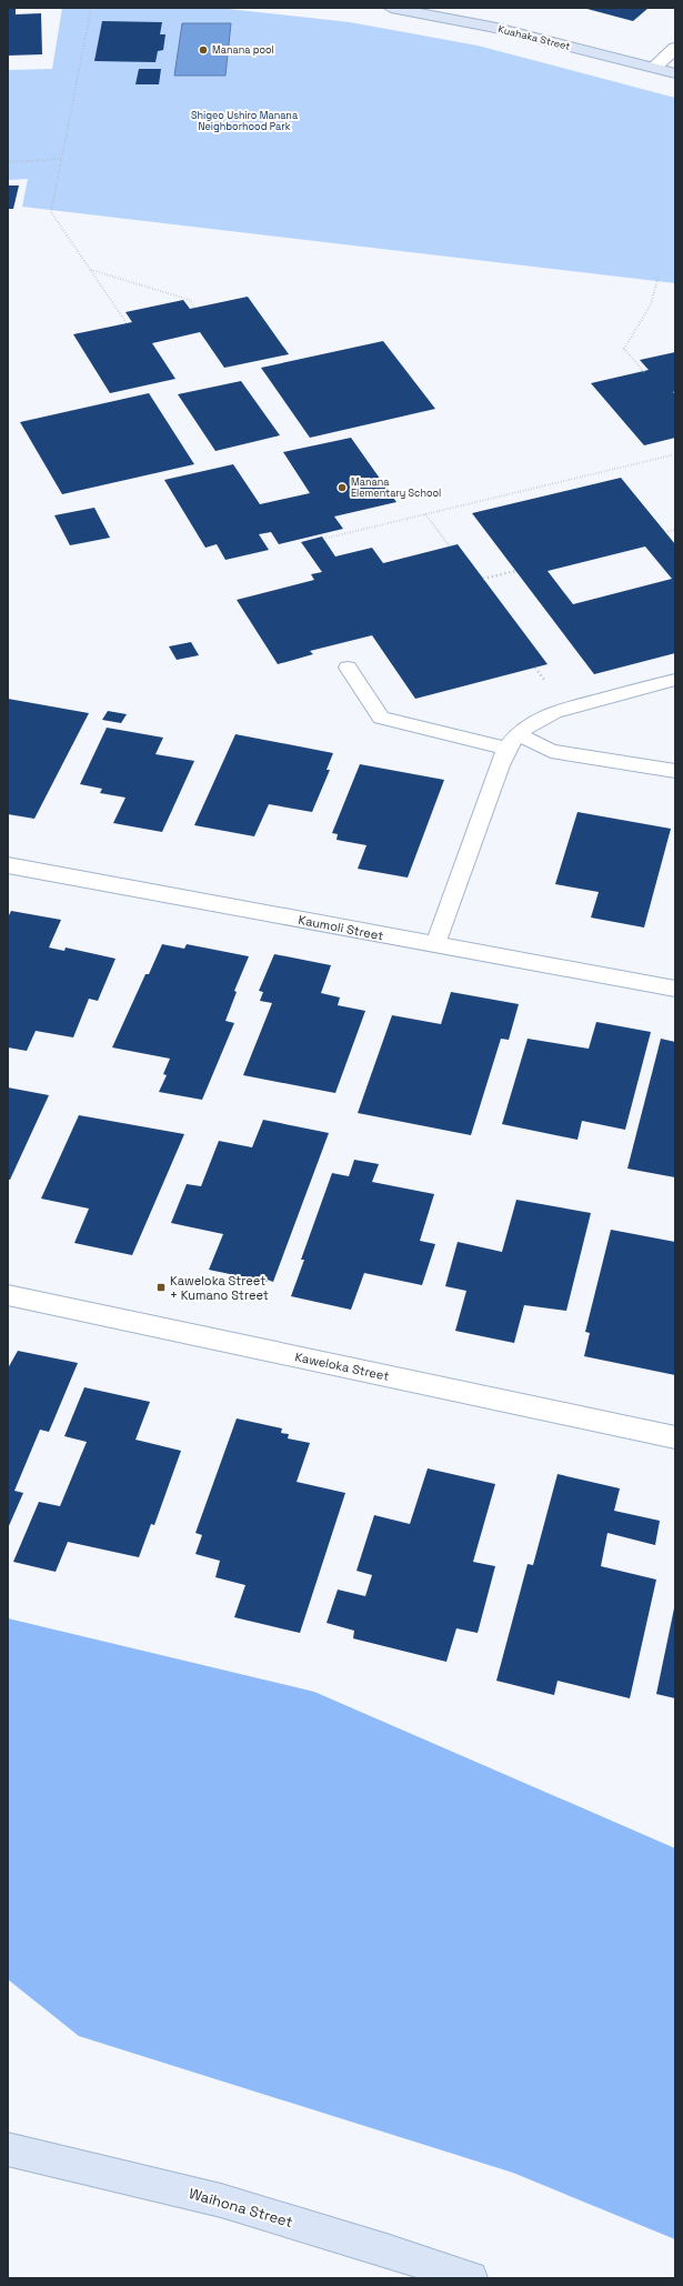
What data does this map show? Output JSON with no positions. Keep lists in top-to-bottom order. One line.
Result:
{"streets":{"street":["Kuahaka Street","Kaumoli Street","Kaweloka Street","Waihona Street"]},"parks":["Shigeo Ushiro Manana Neighborhood Park"],"places":{"other":["Manana pool","Manana Elementary School"],"transit":["Kaweloka Street + Kumano Street"]}}
